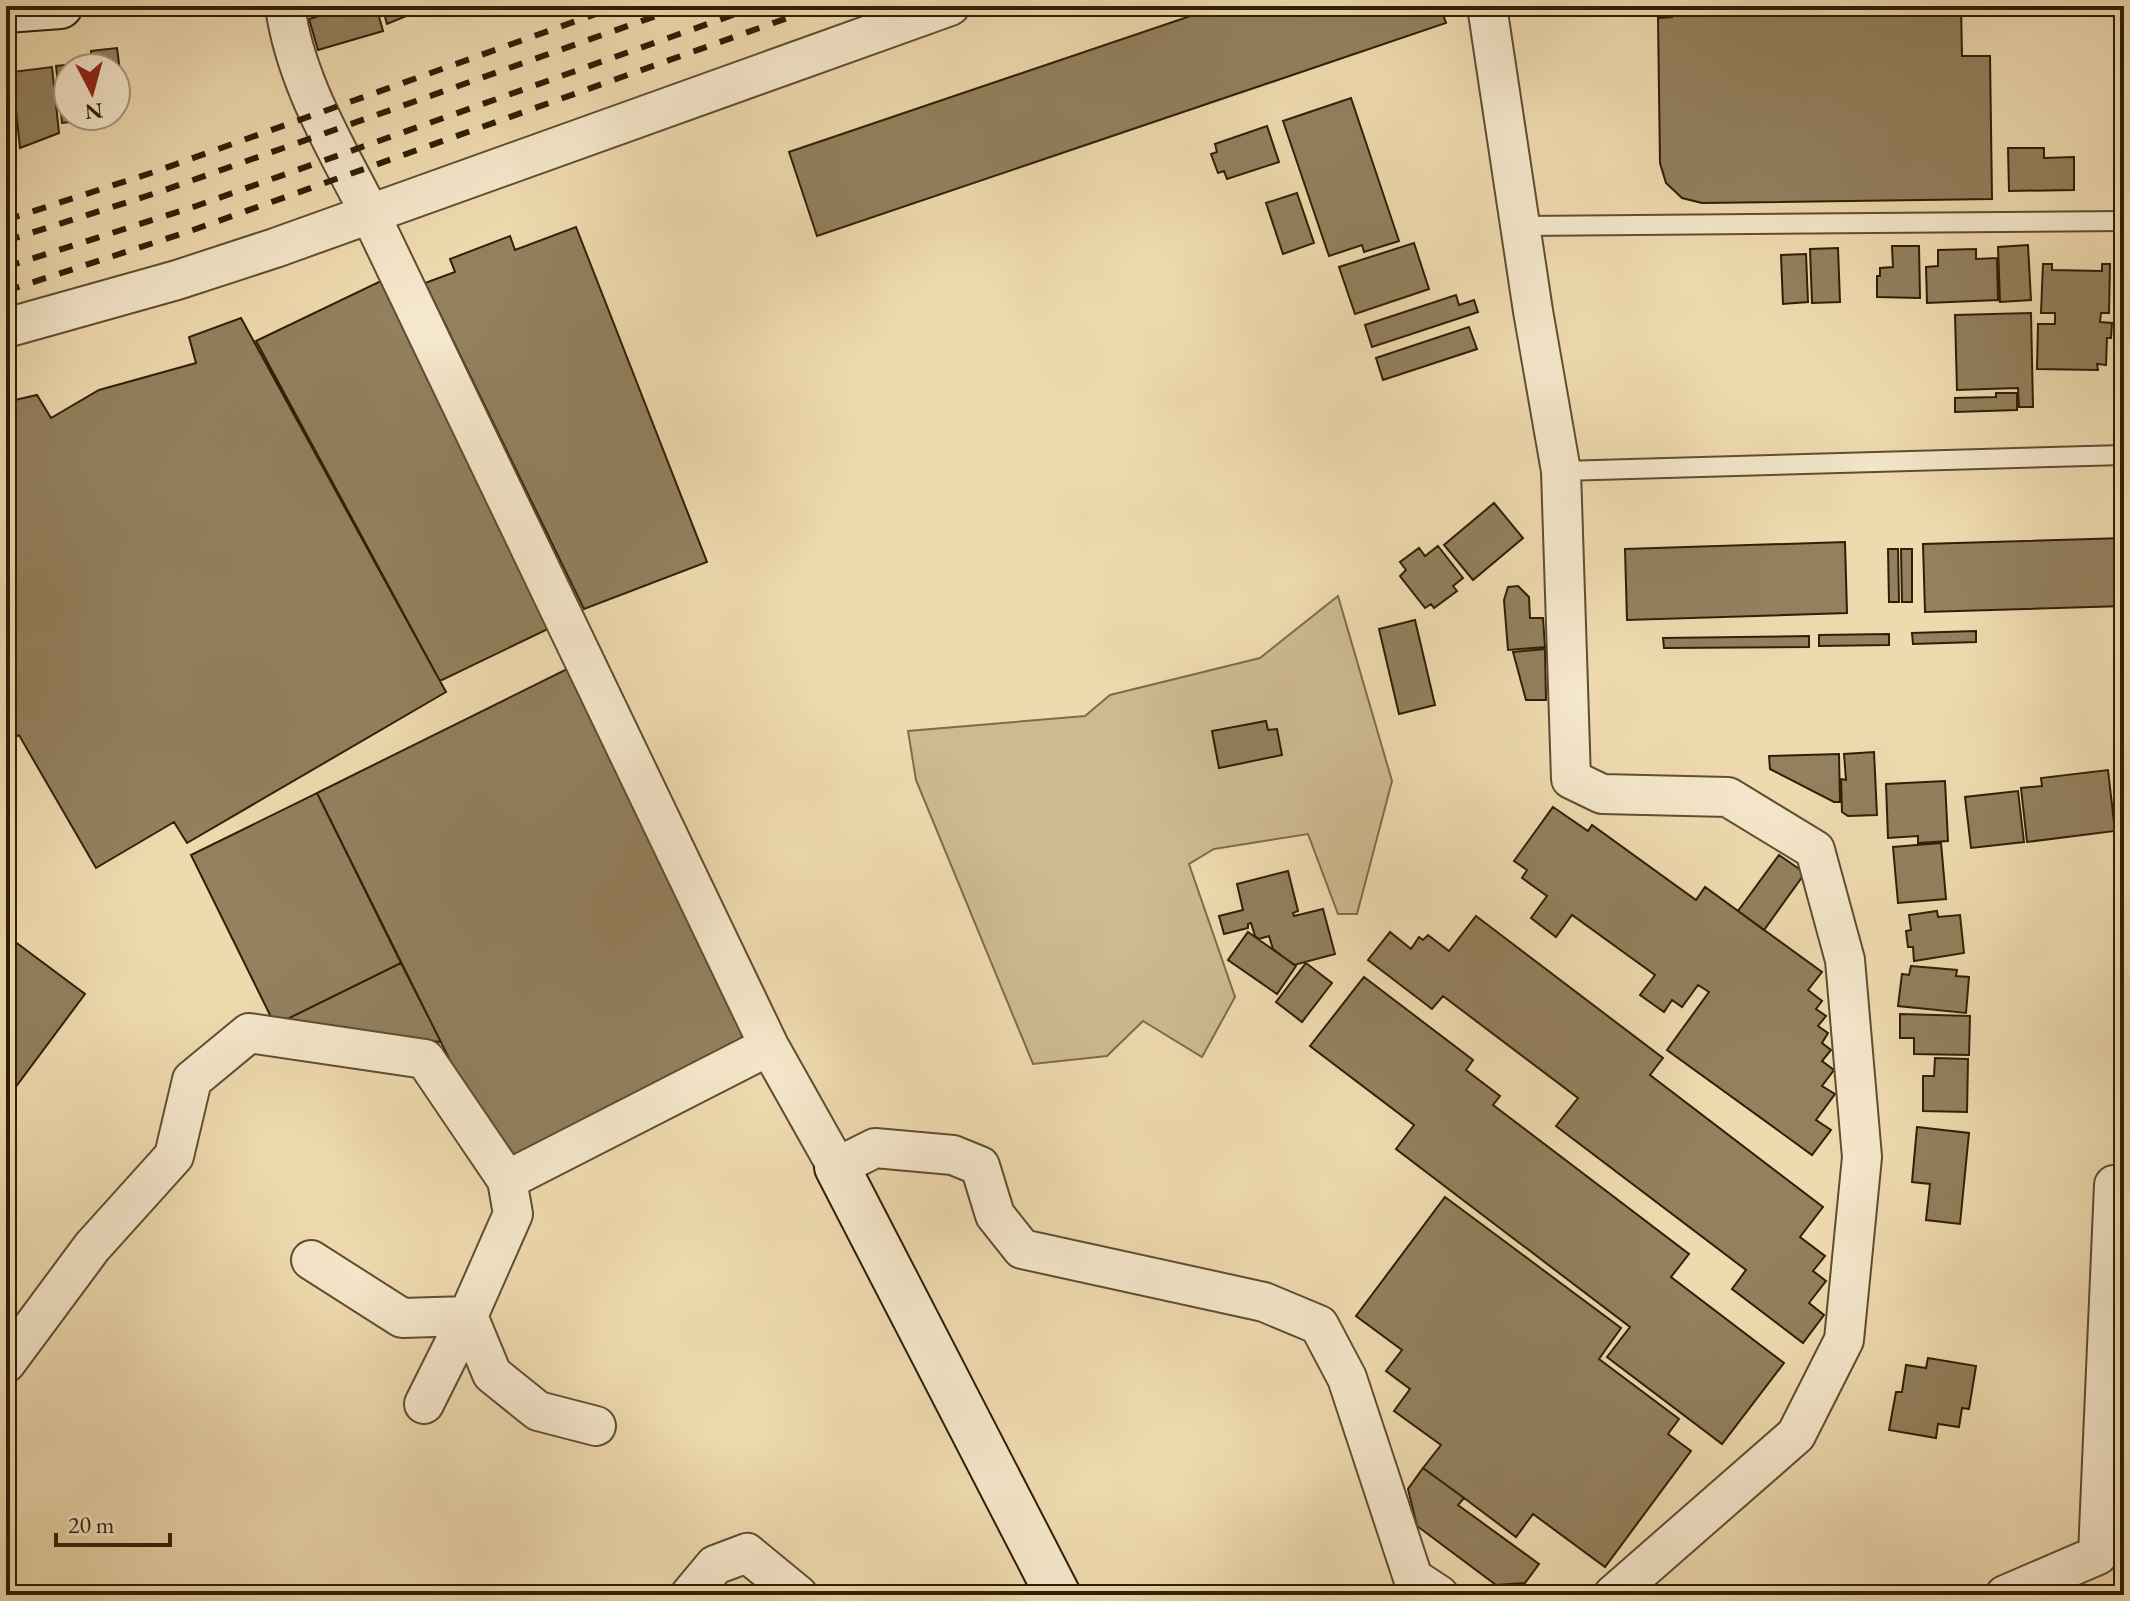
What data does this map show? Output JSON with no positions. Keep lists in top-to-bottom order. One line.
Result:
{"scale_bar":"20 m","north":"bottom"}
